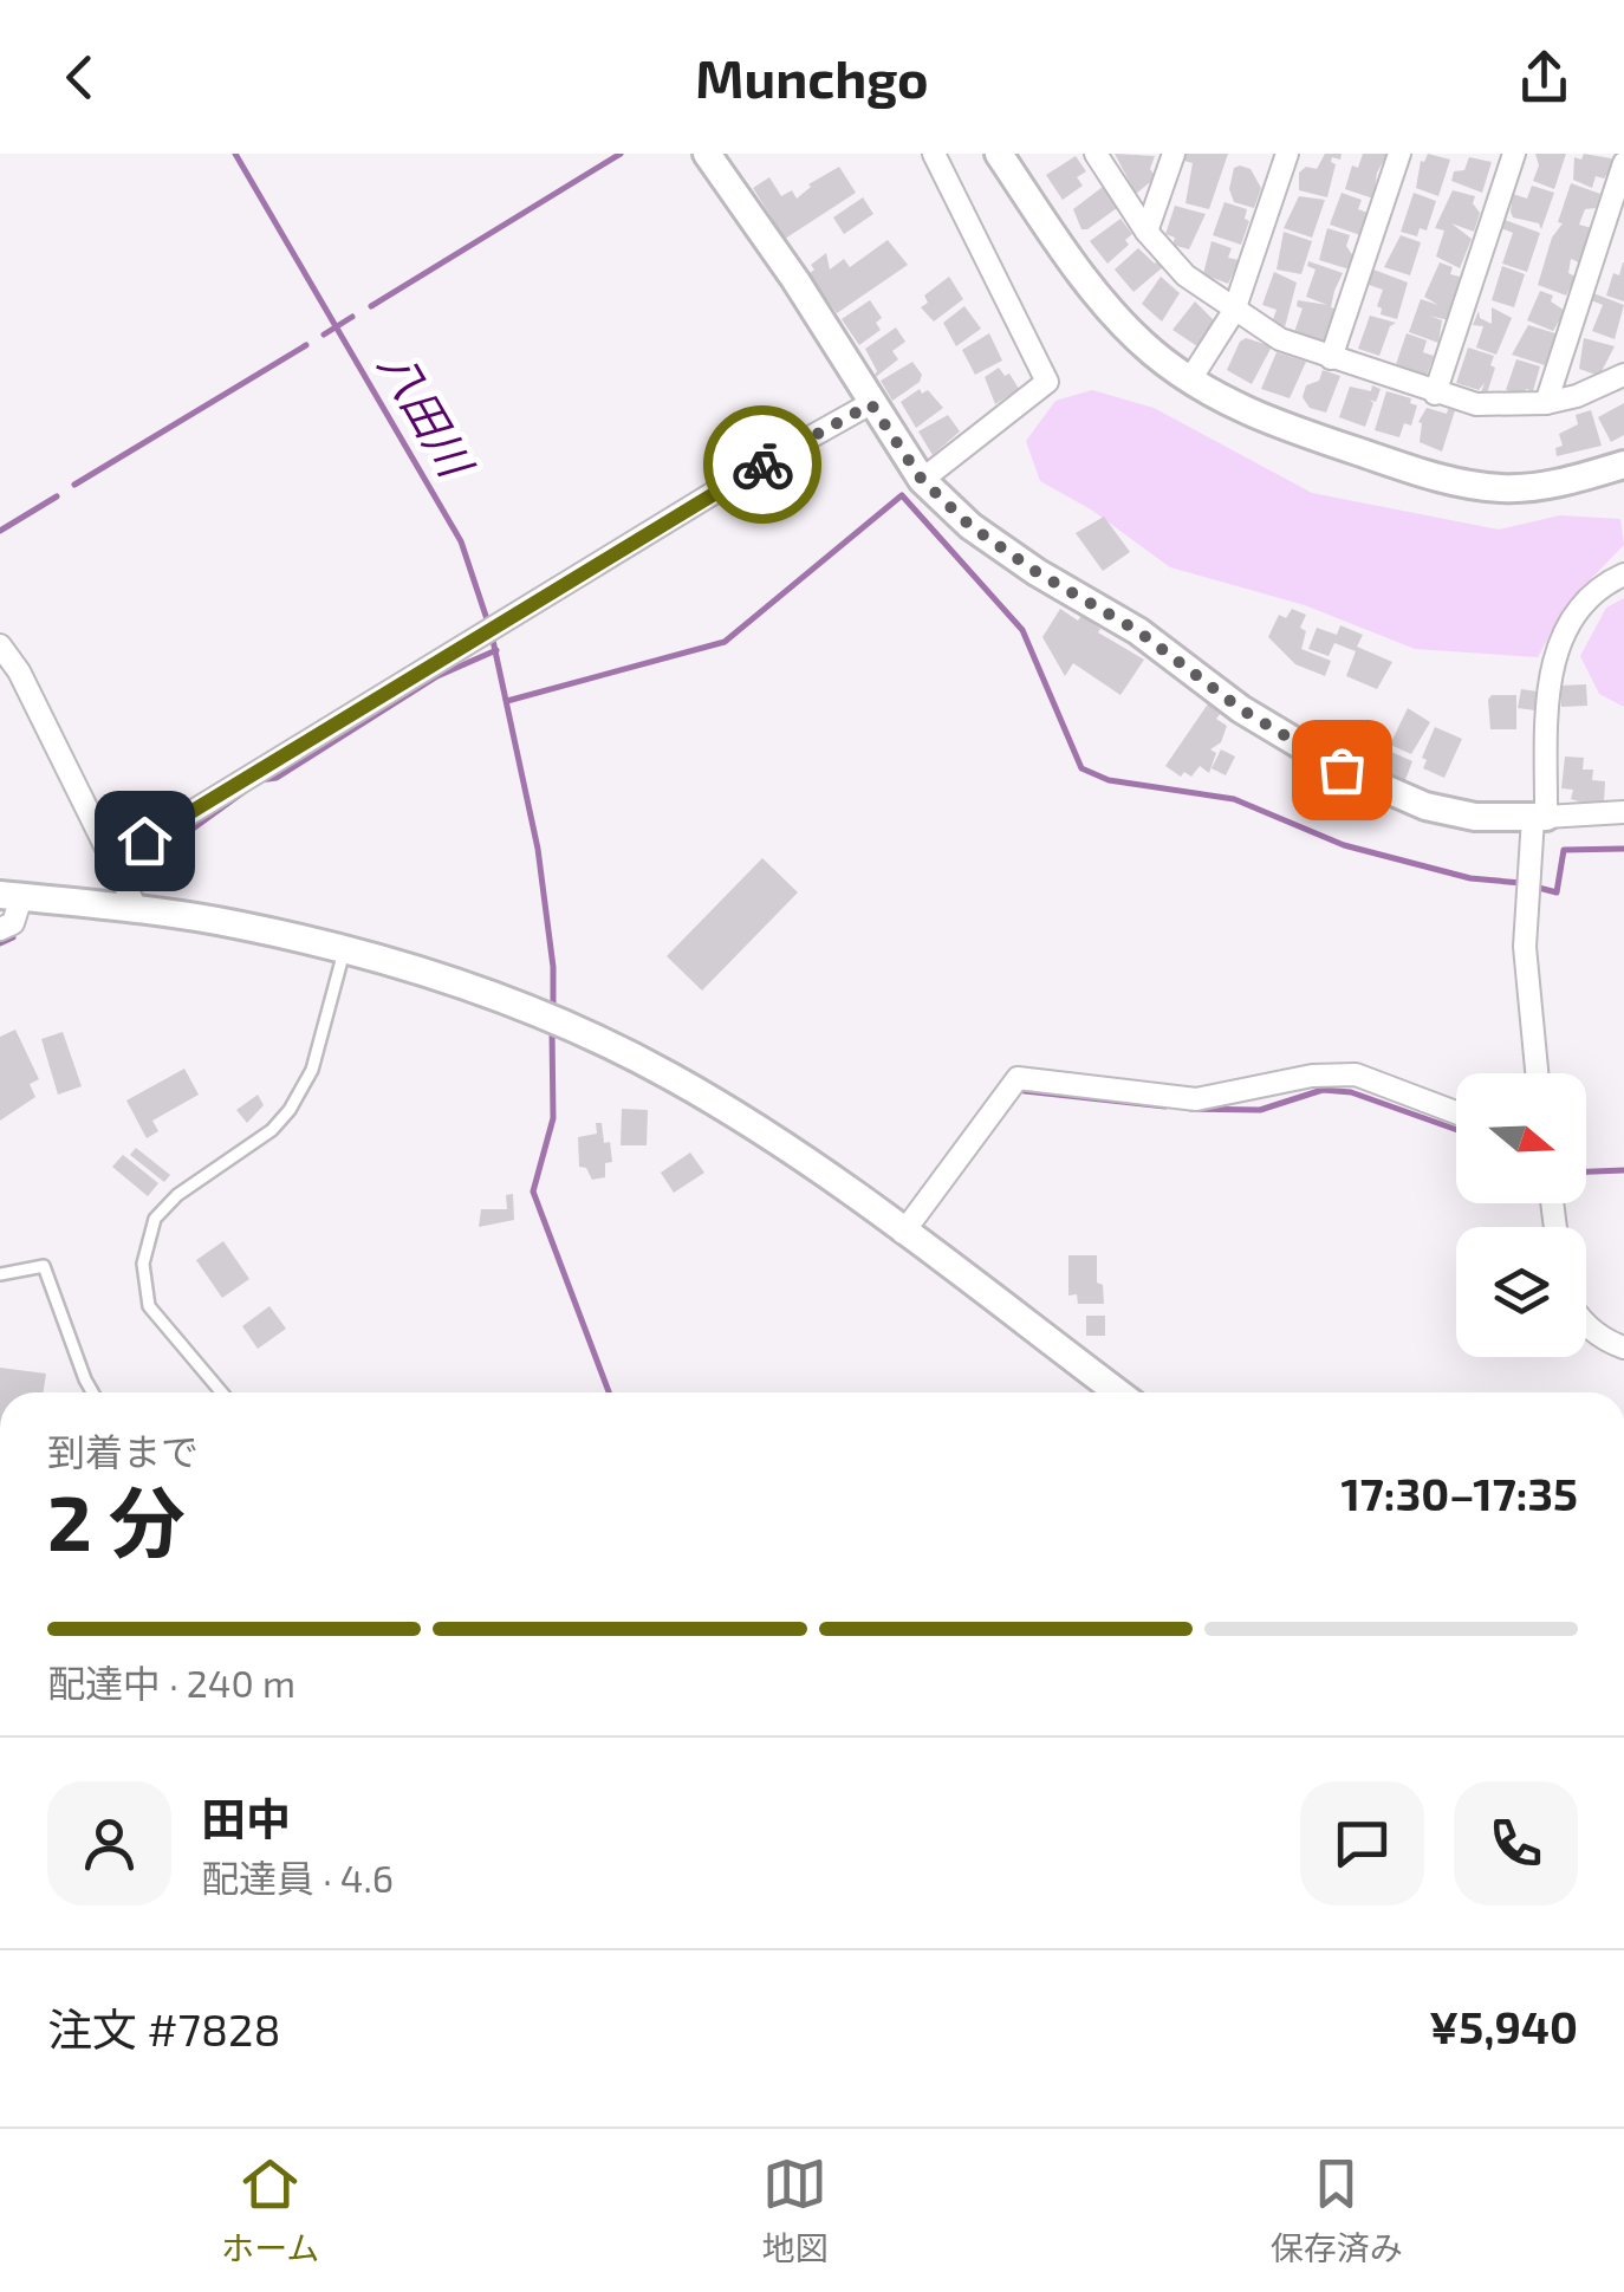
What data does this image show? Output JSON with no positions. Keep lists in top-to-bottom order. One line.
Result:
{"water":["八田川"],"north":"right","page":{"header":"Munchgo","heading":["2 分","到着まで","17:30–17:35"],"panel":["田中","配達員 · 4.6","注文 #7828","¥5,940"],"bar":"配達中 · 240 m","tabs":["ホーム","地図","保存済み"]}}
